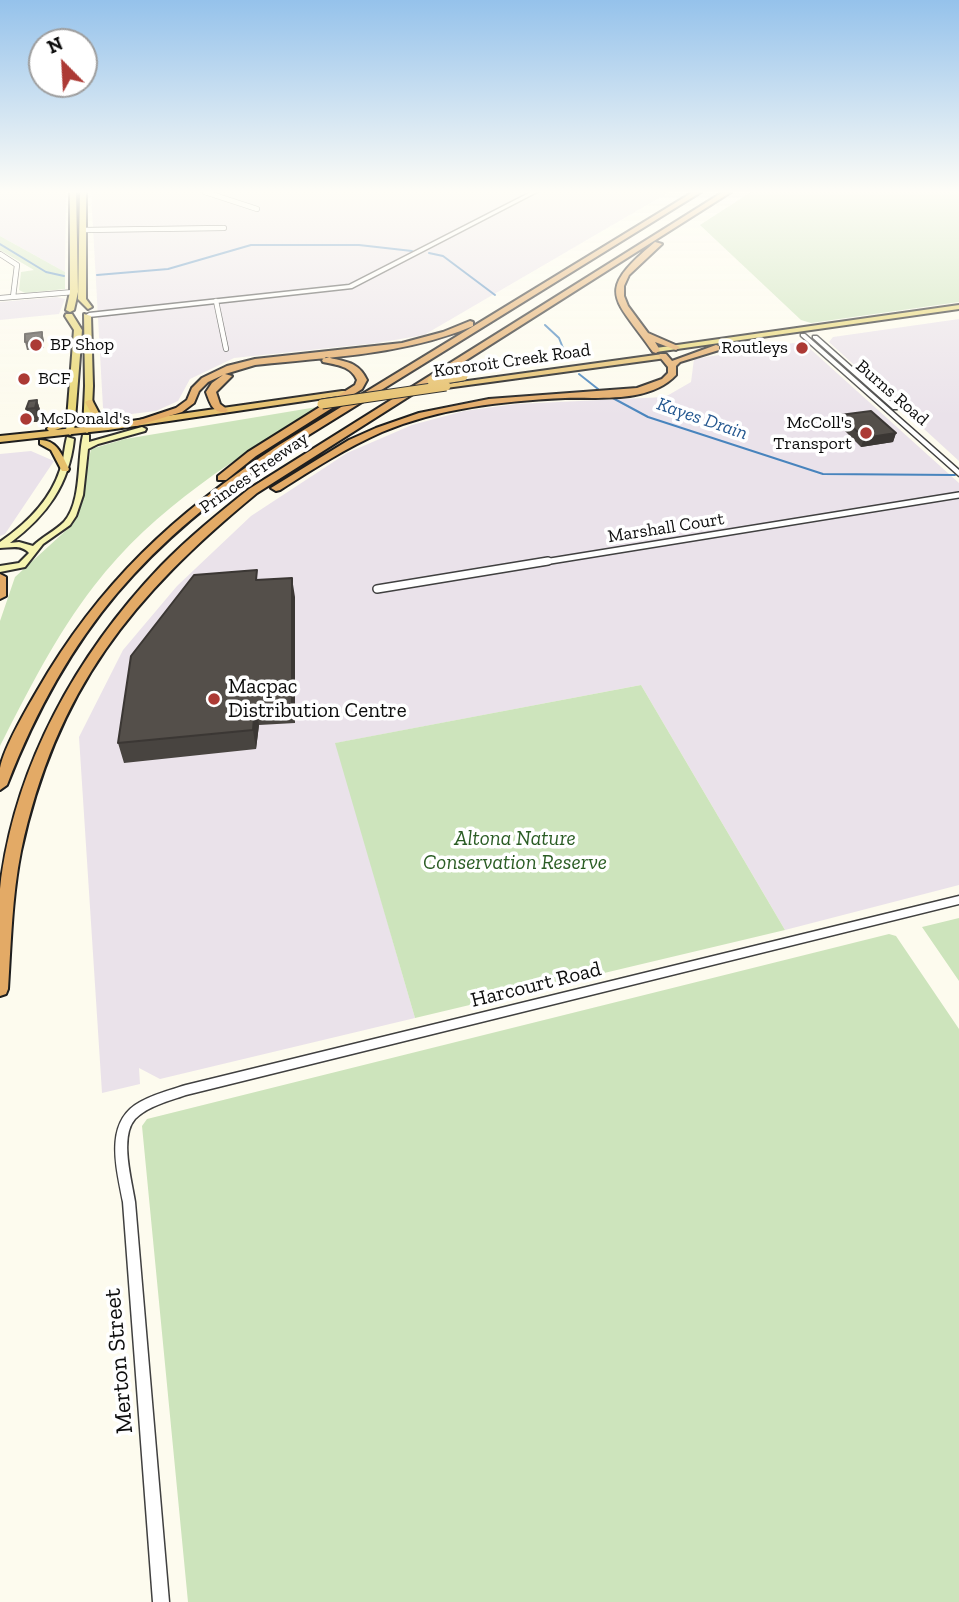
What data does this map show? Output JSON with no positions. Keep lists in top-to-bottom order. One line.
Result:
{"streets":{"highway":["Kororoit Creek Road","Princes Freeway"],"street":["Burns Road","Marshall Court","Harcourt Road","Merton Street"]},"crossings":[["Kororoit Creek Road","Burns Road"],["Harcourt Road","Merton Street"]],"water":["Kayes Drain"],"parks":["Altona Nature Conservation Reserve"],"places":["BP Shop","Routleys","BCF","McDonald's","McColl's Transport","Macpac Distribution Centre"],"north":"top left"}
